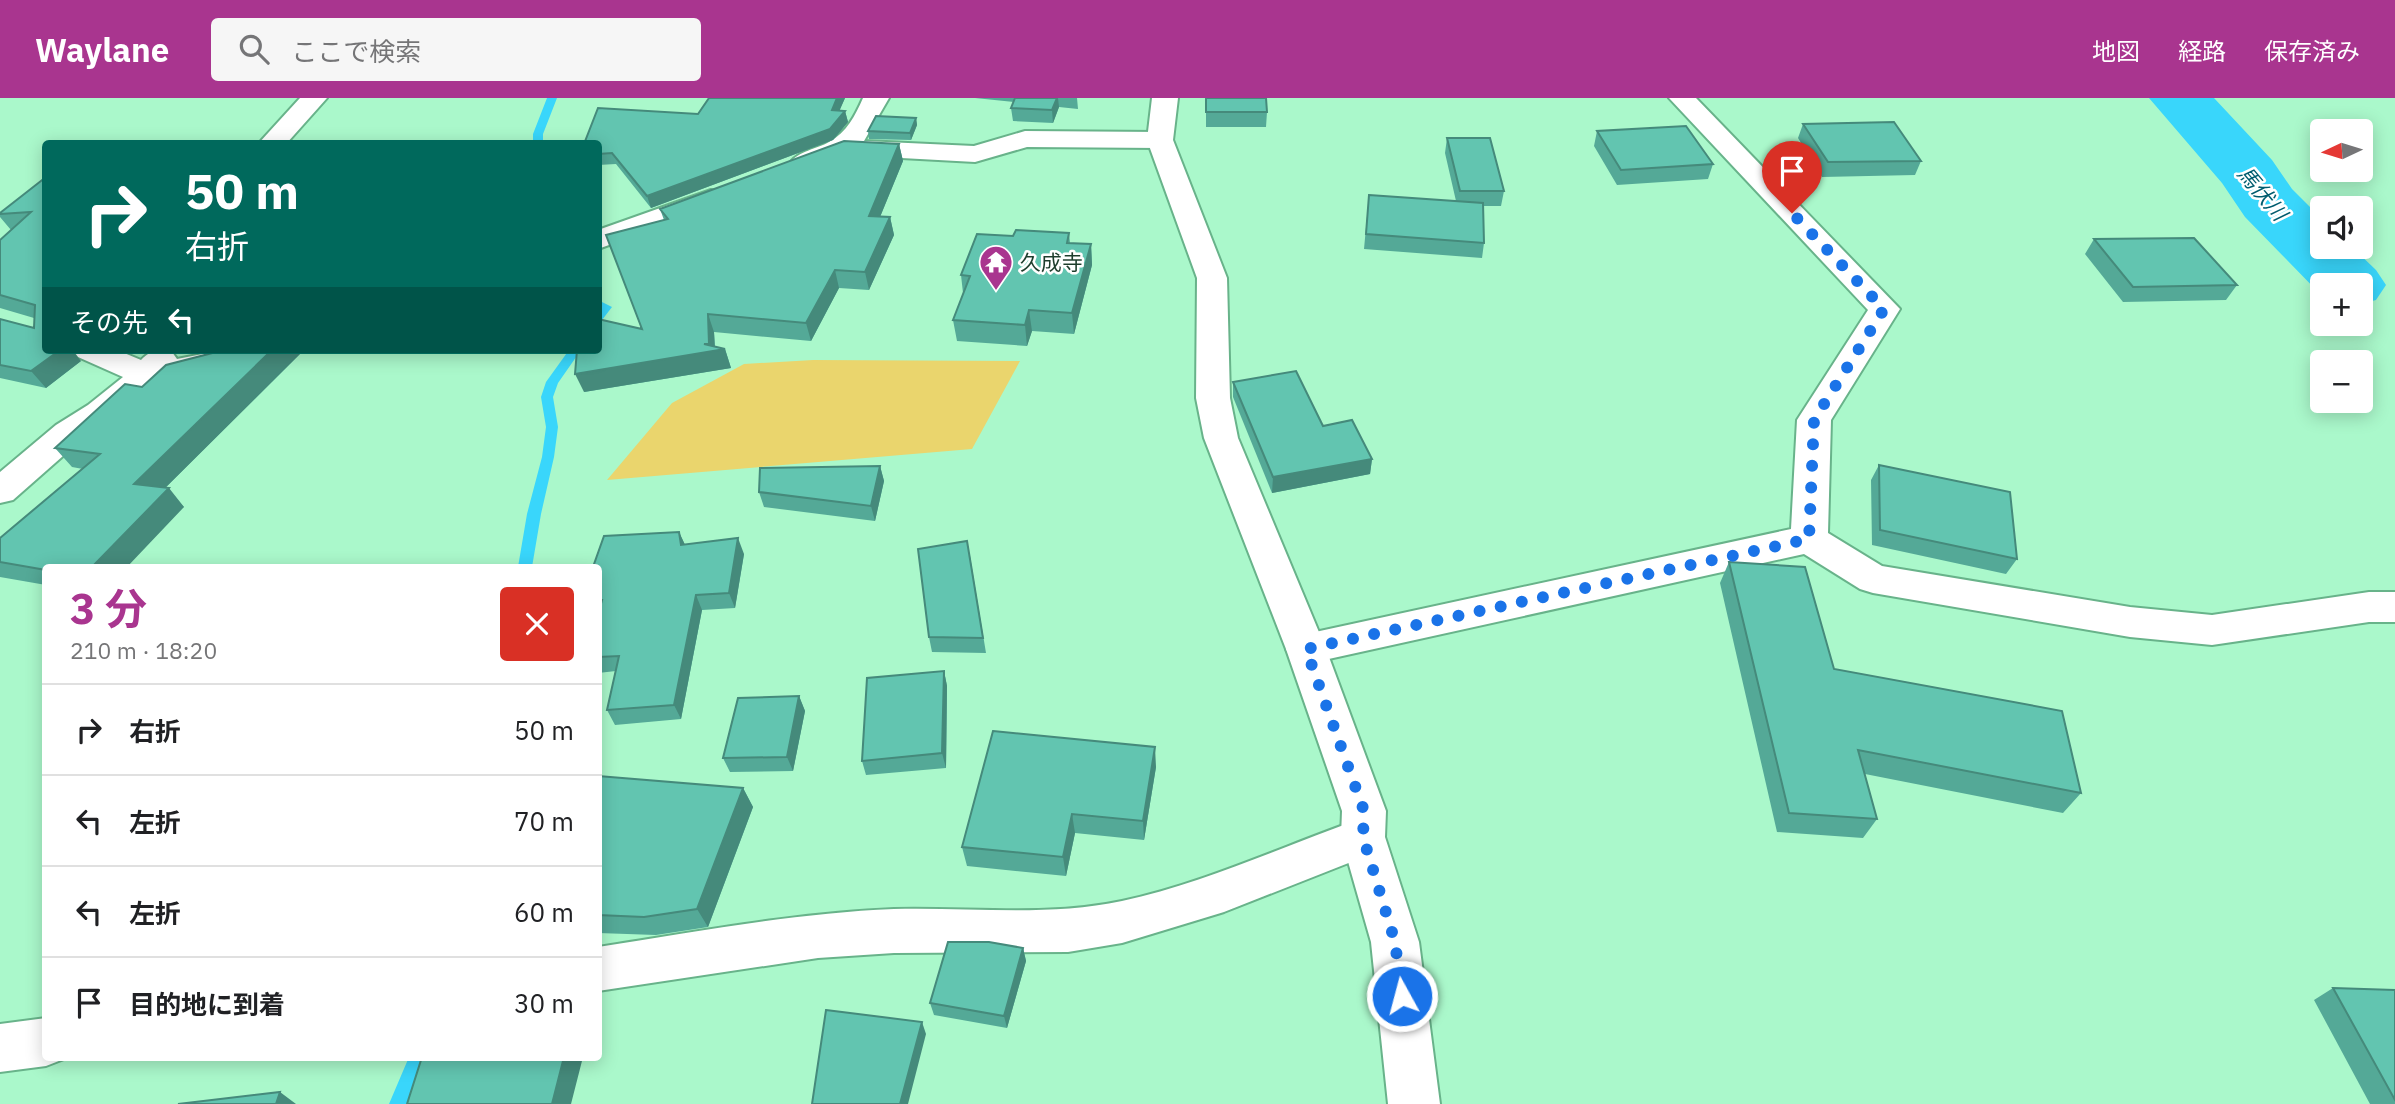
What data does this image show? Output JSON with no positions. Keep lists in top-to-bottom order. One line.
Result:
{"water":["馬伏川"],"places":{"temple":["久成寺"]},"north":"left","page":{"header":"Waylane","search":"ここで検索","nav":["地図","経路","保存済み"],"map_buttons":["+","−"],"turn":["50 m","右折"],"then":"その先","heading":["3 分","210 m · 18:20"],"list":[{"name":"右折","value":"50 m"},{"name":"左折","value":"70 m"},{"name":"左折","value":"60 m"},{"name":"目的地に到着","value":"30 m"}]}}
